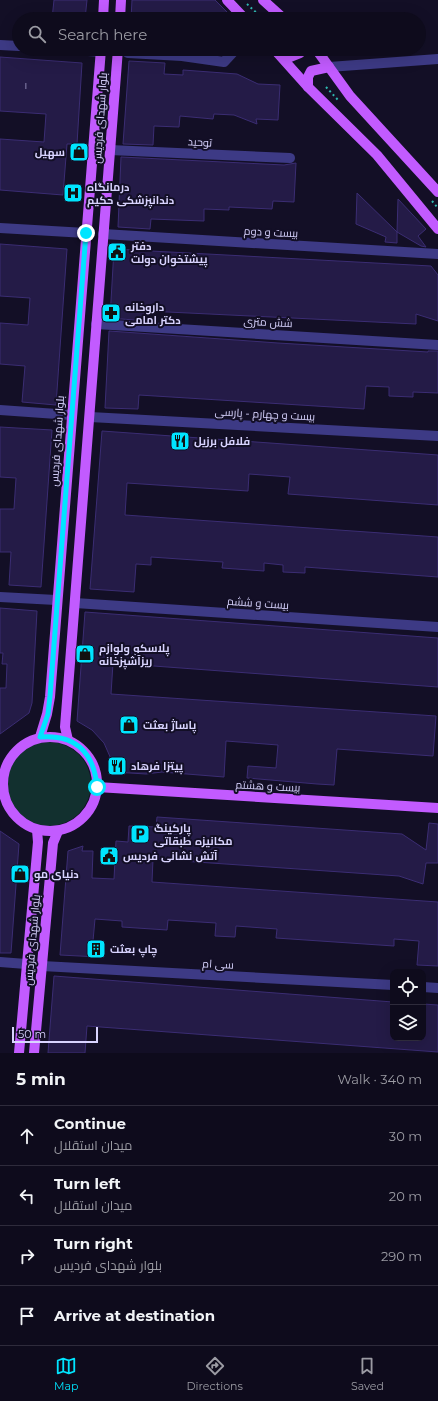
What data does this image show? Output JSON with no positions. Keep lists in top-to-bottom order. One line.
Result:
{"streets":{"main road":["بلوار شهدای فردیس","بیست و هشتم"],"street":["توحید","بیست و دوم","شش متری","بیست و چهارم - پارسی","بیست و ششم","سی ام"]},"crossings":[["بلوار شهدای فردیس","توحید"],["بلوار شهدای فردیس","بیست و دوم"],["بلوار شهدای فردیس","شش متری"],["بلوار شهدای فردیس","بیست و چهارم - پارسی"],["بلوار شهدای فردیس","بیست و ششم"],["بلوار شهدای فردیس","بیست و هشتم"],["بلوار شهدای فردیس","سی ام"]],"places":{"shop":["سهیل","پلاسکو ولوازم ریزآشپزخانه","پاساژ بعثت","دنیای مو"],"hospital":["درمانگاه دندانپزشکی حکیم"],"public building":["دفتر پیشتخوان دولت","آتش نشانی فردیس"],"pharmacy":["داروخانه دکتر امامی"],"restaurant":["فلافل برزیل","پیتزا فرهاد"],"parking":["پارکینگ مکانیزه طبقاتی"],"building":["چاپ بعثت"]},"house_numbers":["۱"],"scale_bar":"50 m","page":{"search":"Search here","scale":"50 m","heading":["5 min","Walk · 340 m"],"list":[["Continue","میدان استقلال","30 m"],["Turn left","میدان استقلال","20 m"],["Turn right","بلوار شهدای فردیس","290 m"],"Arrive at destination"],"nav":["Map","Directions","Saved"]}}
